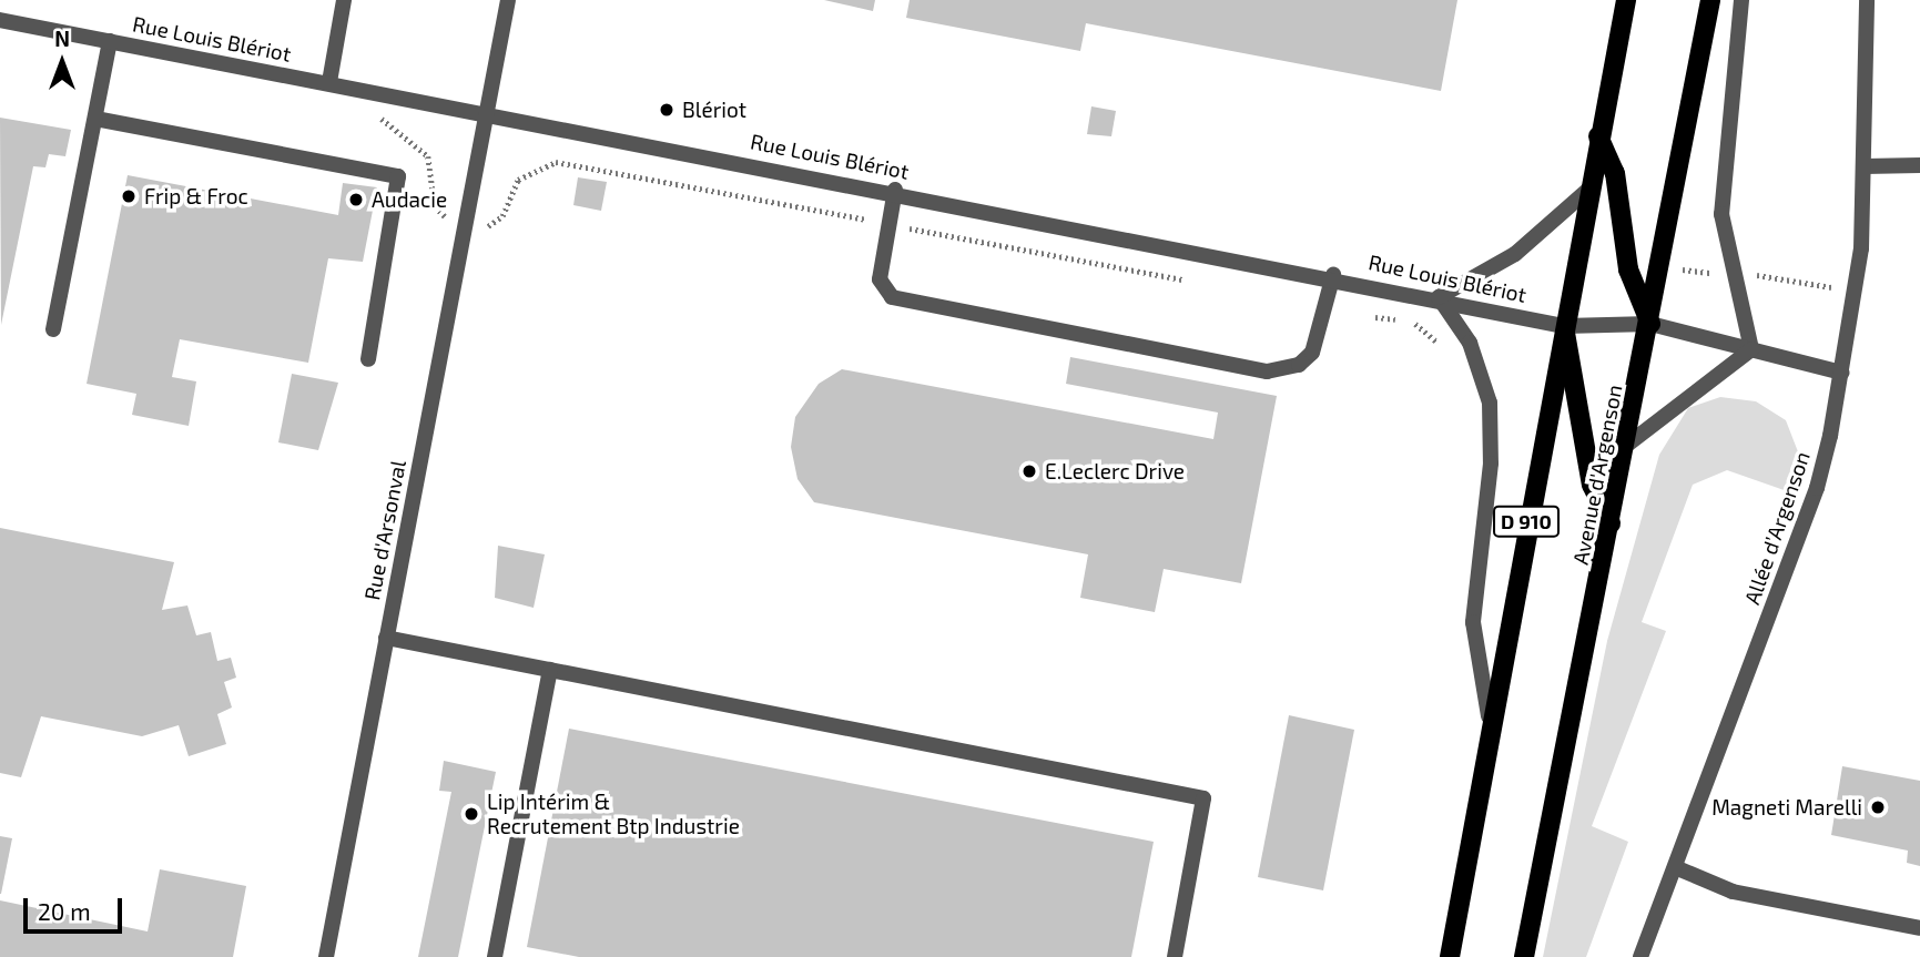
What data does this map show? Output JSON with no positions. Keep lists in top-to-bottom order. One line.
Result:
{"streets":{"main road":["Avenue d'Argenson","D 910"],"street":["Rue Louis Blériot","Allée d’Argenson","Rue d'Arsonval"]},"crossings":[["Rue Louis Blériot","Avenue d'Argenson"],["Rue Louis Blériot","D 910"],["Rue Louis Blériot","Allée d’Argenson"],["Rue Louis Blériot","Rue d'Arsonval"]],"places":["Blériot","Frip & Froc","Audacie","E.Leclerc Drive","Magneti Marelli","Lip Intérim & Recrutement Btp Industrie"],"scale_bar":"20 m","north":"top"}
